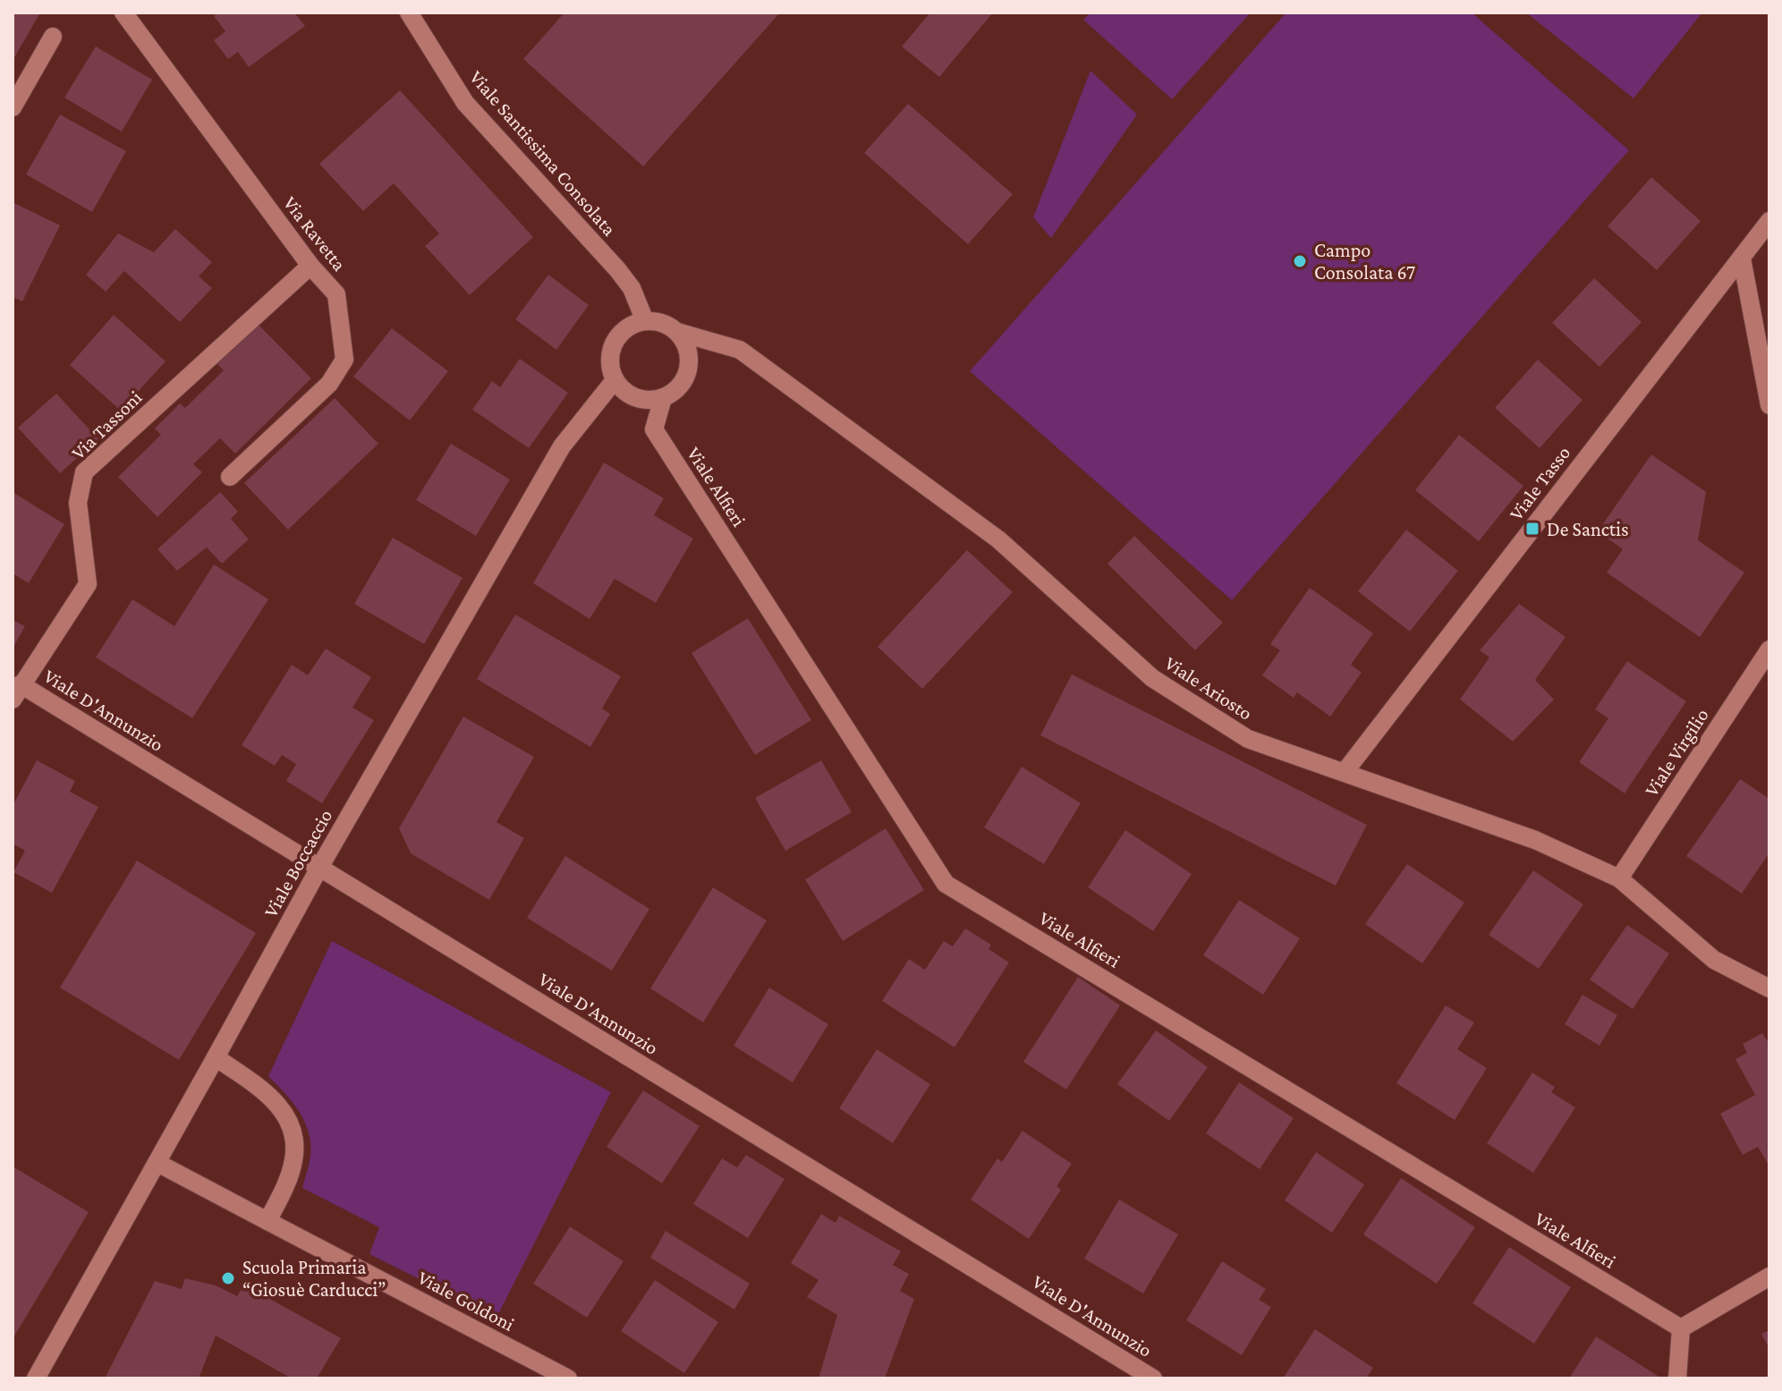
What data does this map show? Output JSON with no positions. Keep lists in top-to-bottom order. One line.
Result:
{"streets":{"street":["Viale Santissima Consolata","Via Ravetta","Via Tassoni","Viale Tasso","Viale Alfieri","Viale Ariosto","Viale D'Annunzio","Viale Virgilio","Viale Boccaccio","Viale Goldoni"]},"crossings":[["Viale Santissima Consolata","Viale Alfieri"],["Viale Santissima Consolata","Viale Ariosto"],["Viale Santissima Consolata","Viale Boccaccio"],["Via Ravetta","Via Tassoni"],["Via Tassoni","Viale D'Annunzio"],["Viale Tasso","Viale Ariosto"],["Viale Alfieri","Viale Ariosto"],["Viale Alfieri","Viale Boccaccio"],["Viale Ariosto","Viale Virgilio"],["Viale Ariosto","Viale Boccaccio"],["Viale D'Annunzio","Viale Boccaccio"],["Viale Boccaccio","Viale Goldoni"]],"places":{"other":["Campo Consolata 67","Scuola Primaria “Giosuè Carducci”"],"transit":["De Sanctis"]}}
